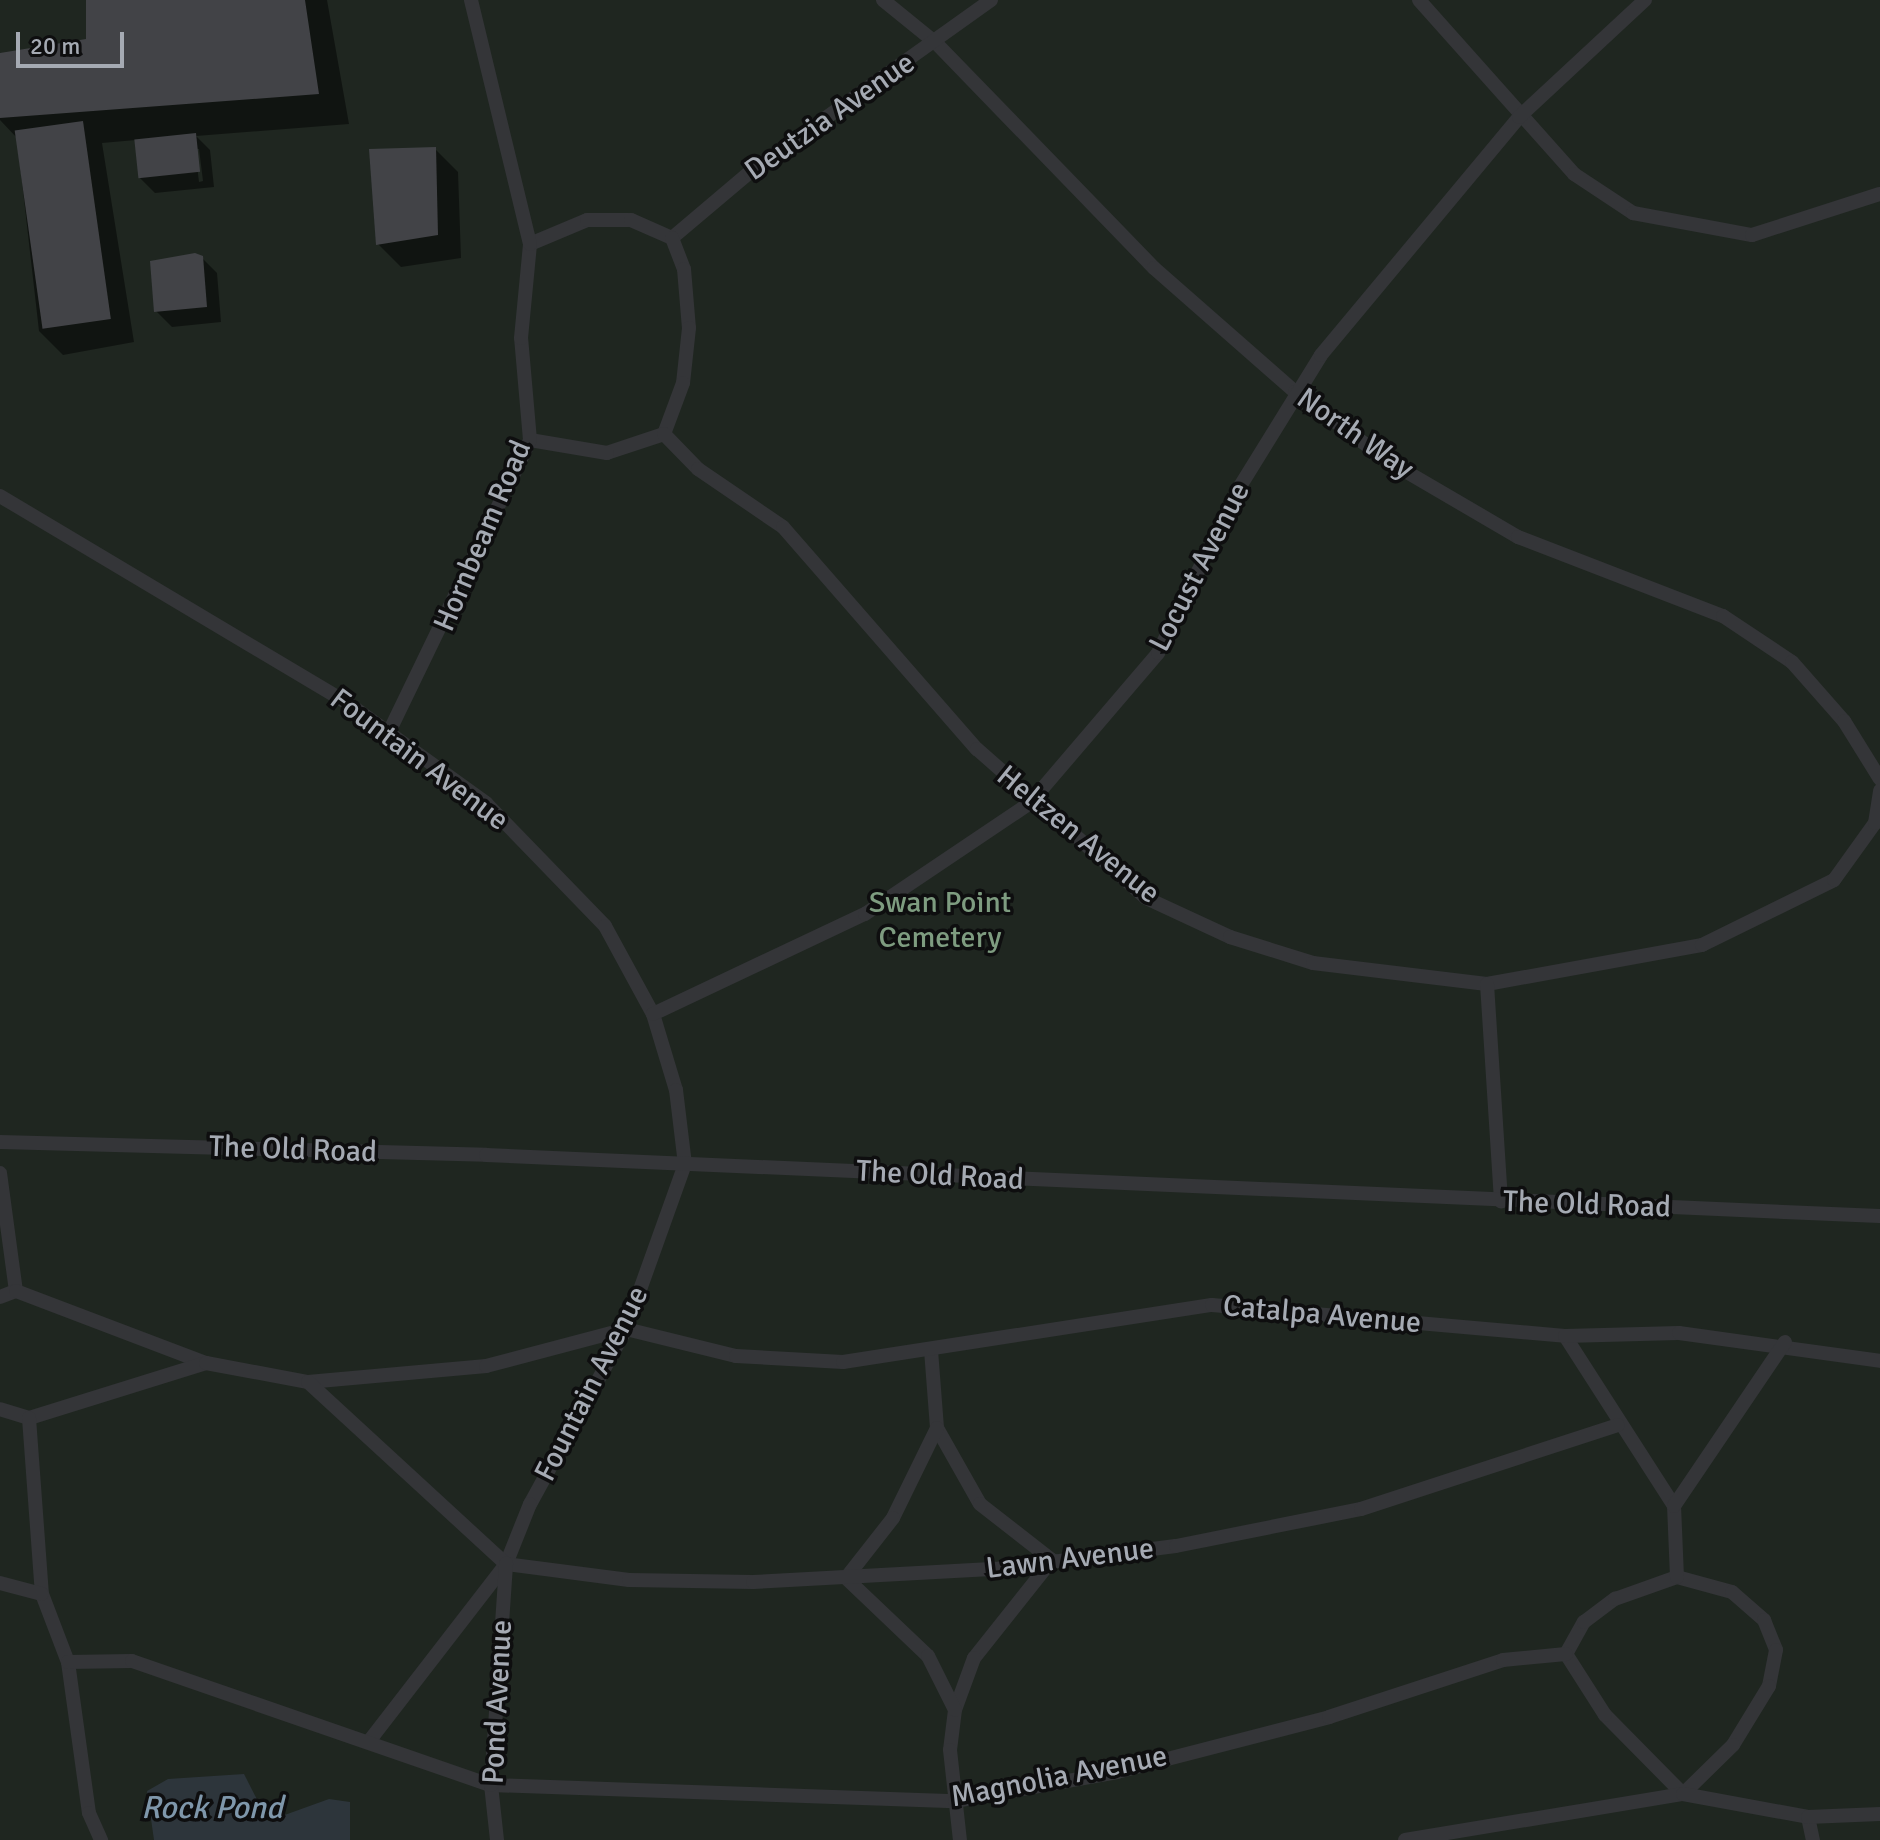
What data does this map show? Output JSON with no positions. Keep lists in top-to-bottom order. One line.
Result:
{"streets":{"lane":["Deutzia Avenue","North Way","Hornbeam Road","Locust Avenue","Fountain Avenue","Heltzen Avenue","The Old Road","Catalpa Avenue","Lawn Avenue","Pond Avenue","Magnolia Avenue"]},"crossings":[["Deutzia Avenue","North Way"],["Deutzia Avenue","Hornbeam Road"],["Deutzia Avenue","Heltzen Avenue"],["North Way","Locust Avenue"],["Hornbeam Road","Fountain Avenue"],["Hornbeam Road","Heltzen Avenue"],["Locust Avenue","Fountain Avenue"],["Locust Avenue","Heltzen Avenue"],["Fountain Avenue","The Old Road"],["Fountain Avenue","Catalpa Avenue"],["Fountain Avenue","Lawn Avenue"],["Fountain Avenue","Pond Avenue"],["Fountain Avenue","Magnolia Avenue"],["Lawn Avenue","Pond Avenue"],["Pond Avenue","Magnolia Avenue"]],"water":["Rock Pond"],"parks":["Swan Point Cemetery"],"scale_bar":"20 m"}
